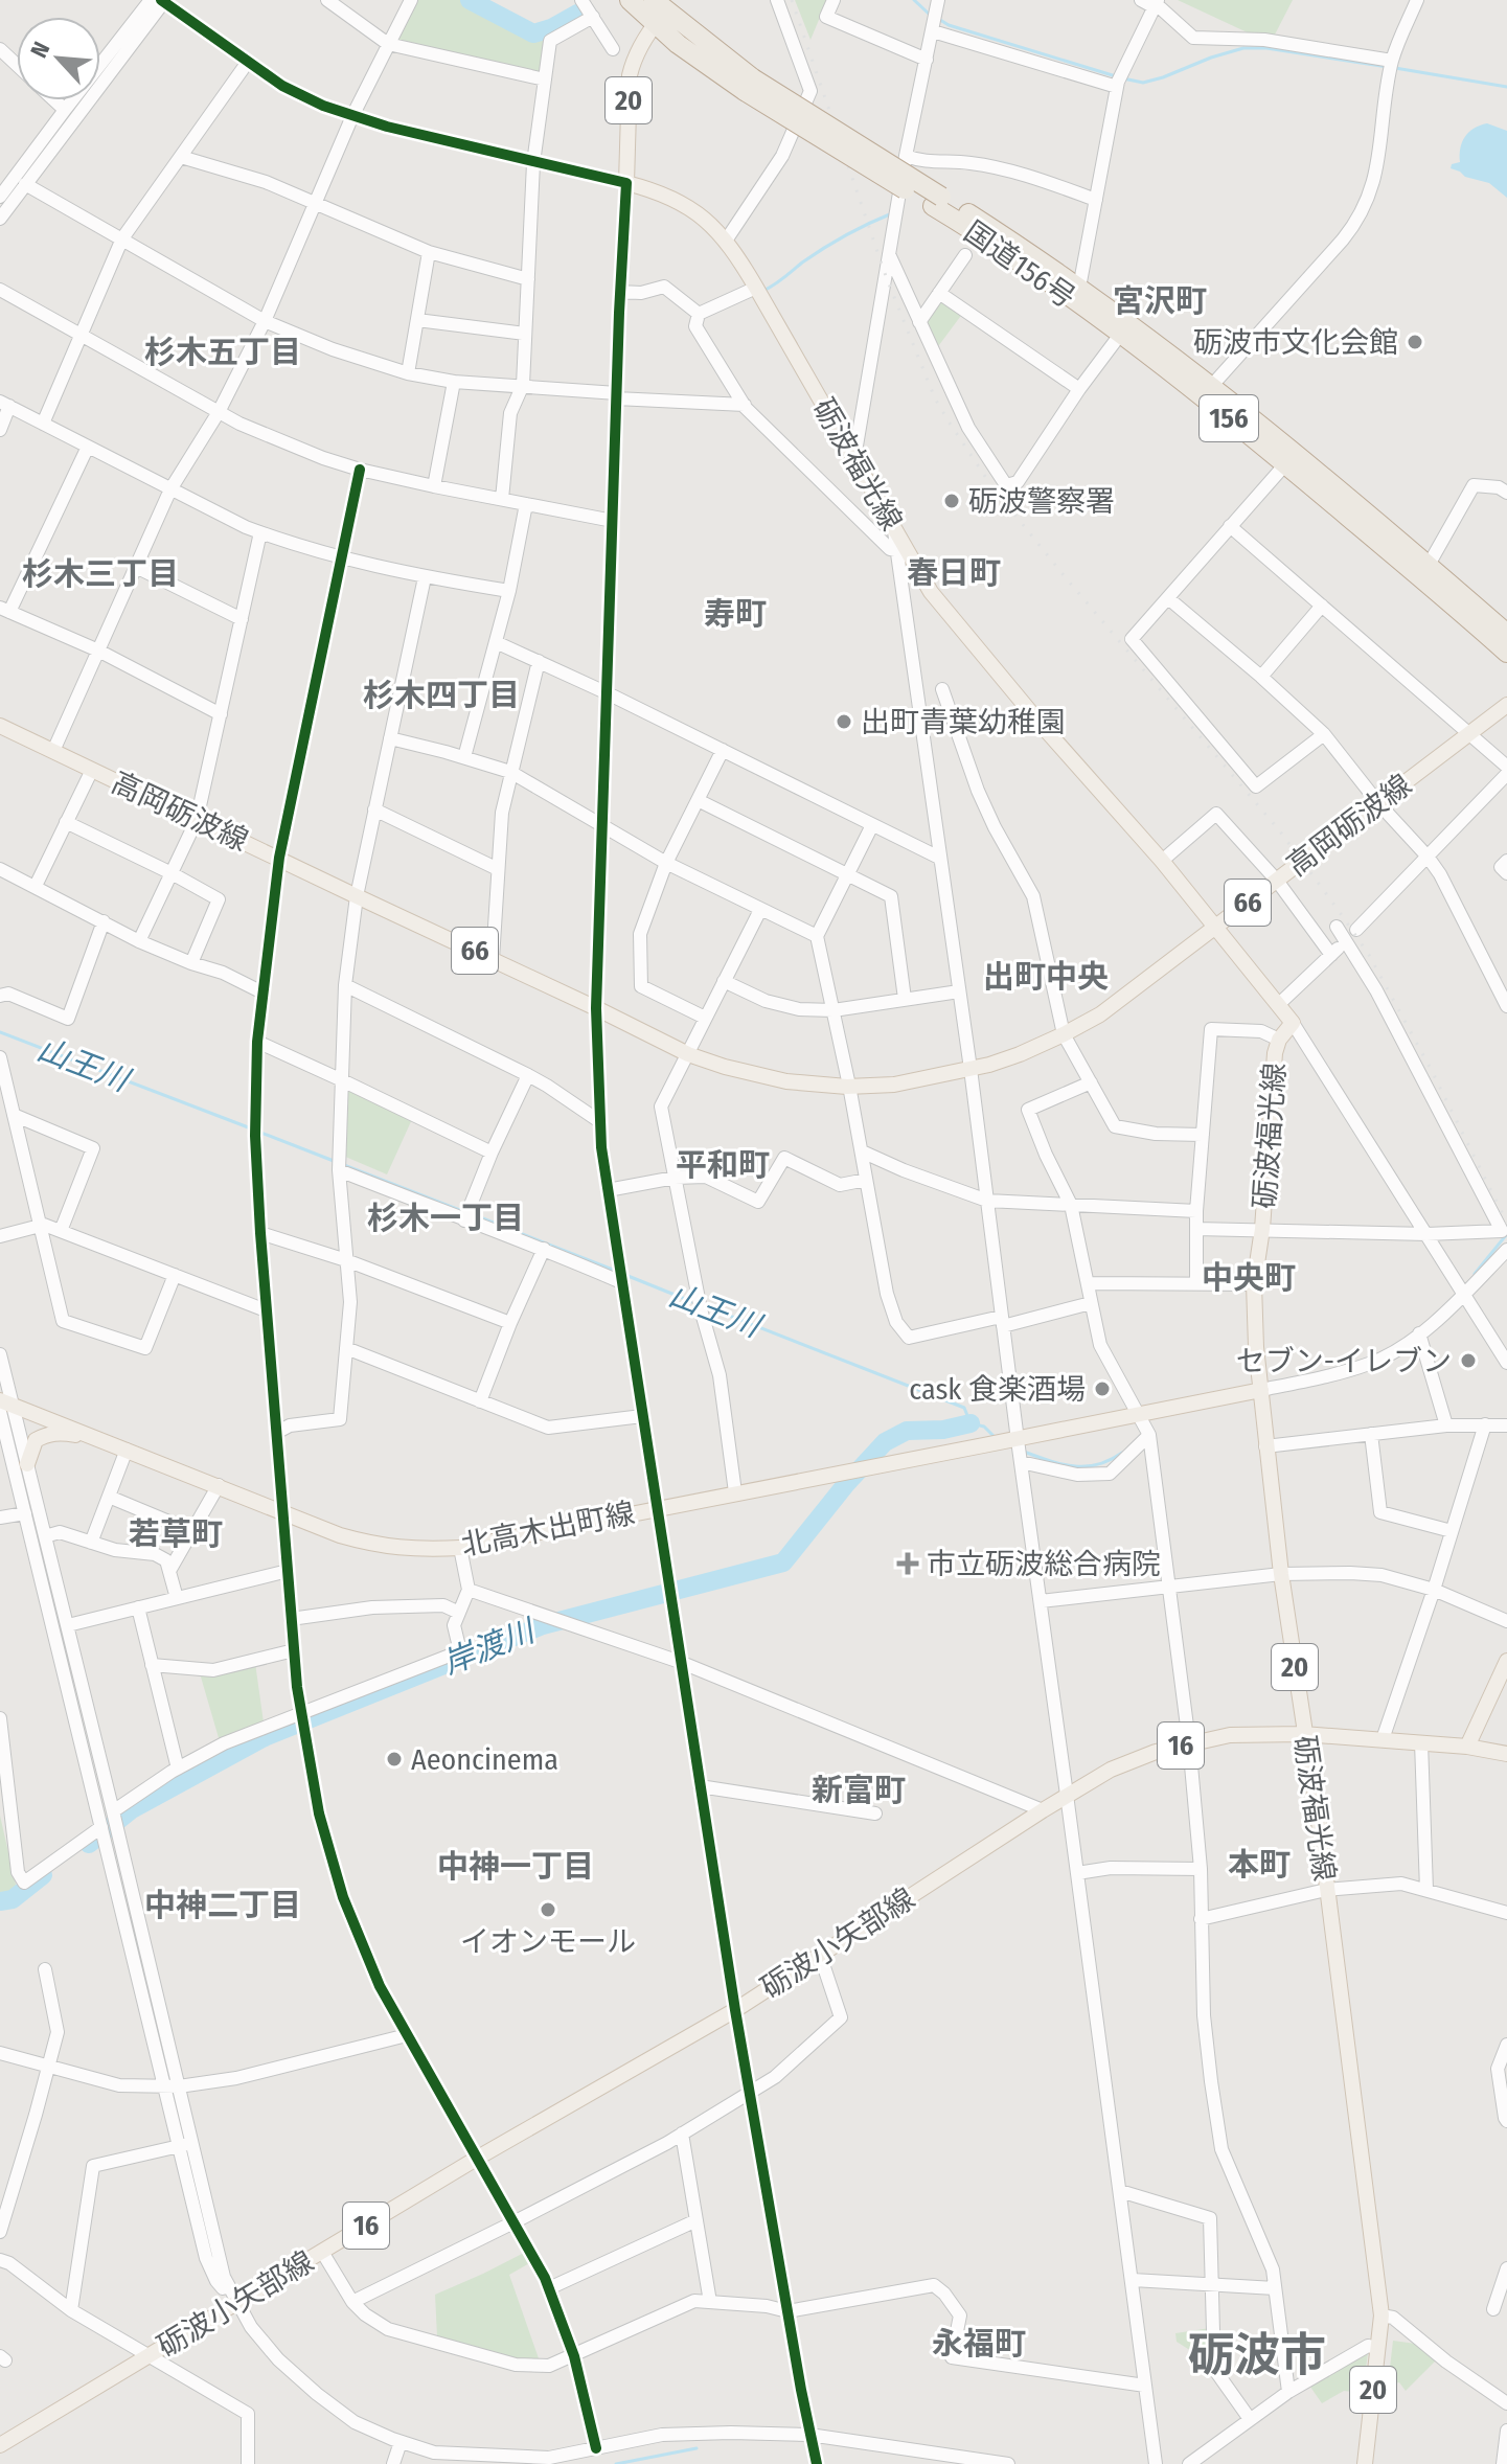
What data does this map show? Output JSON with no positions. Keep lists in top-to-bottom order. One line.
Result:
{"streets":{"highway":["国道156号","156"],"main road":["20","砺波福光線","高岡砺波線","66","北高木出町線","16","砺波小矢部線"]},"crossings":[["20","国道156号"],["20","砺波福光線"],["砺波福光線","高岡砺波線"],["砺波福光線","北高木出町線"],["砺波福光線","砺波小矢部線"]],"districts":["宮沢町","杉木五丁目","春日町","杉木三丁目","寿町","杉木四丁目","出町中央","平和町","杉木一丁目","中央町","若草町","新富町","本町","中神一丁目","中神二丁目","永福町","砺波市"],"water":["山王川","岸渡川"],"places":{"other":["砺波市文化会館","砺波警察署","出町青葉幼稚園","セブン-イレブン","cask 食楽酒場","Aeoncinema","イオンモール"],"health":["市立砺波総合病院"]},"north":"top left"}
